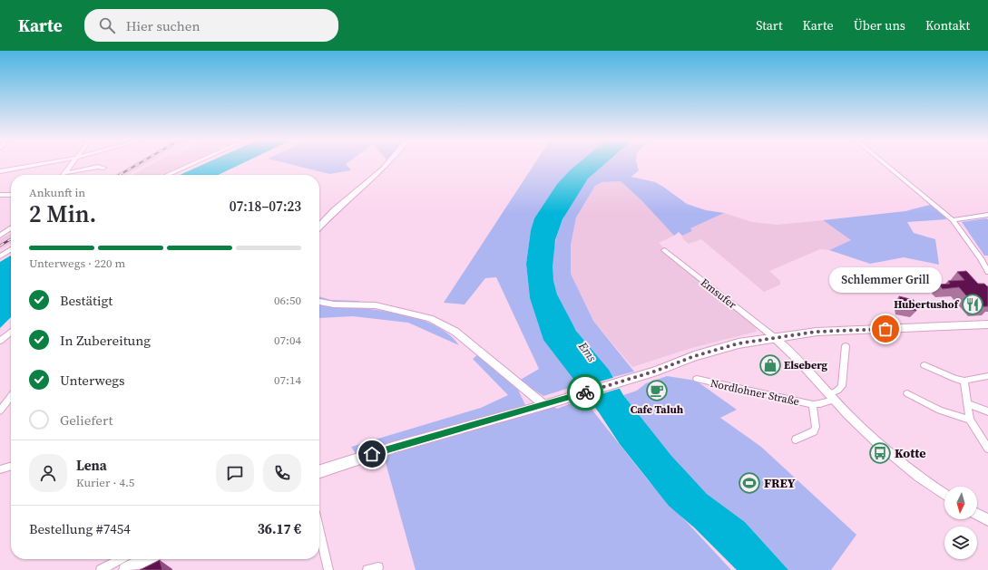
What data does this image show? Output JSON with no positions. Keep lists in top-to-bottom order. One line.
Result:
{"streets":{"street":["Emsufer","Nordlohner Straße"]},"water":["Ems"],"places":{"restaurant":["Hubertushof"],"other":["Schlemmer Grill"],"shop":["Elseberg"],"cafe":["Cafe Taluh"],"bus stop":["Kotte"],"sports":["FREY"]},"north":"bottom","page":{"header":"Karte","search":"Hier suchen","nav":["Start","Karte","Über uns","Kontakt"],"heading":["2 Min.","Ankunft in","07:18–07:23"],"panel":["Lena","Kurier · 4.5","Bestellung #7454","36.17 €"],"bar":"Unterwegs · 220 m","bubble":"Schlemmer Grill","list":[["Bestätigt","06:50"],["In Zubereitung","07:04"],["Unterwegs","07:14"],"Geliefert"]}}
